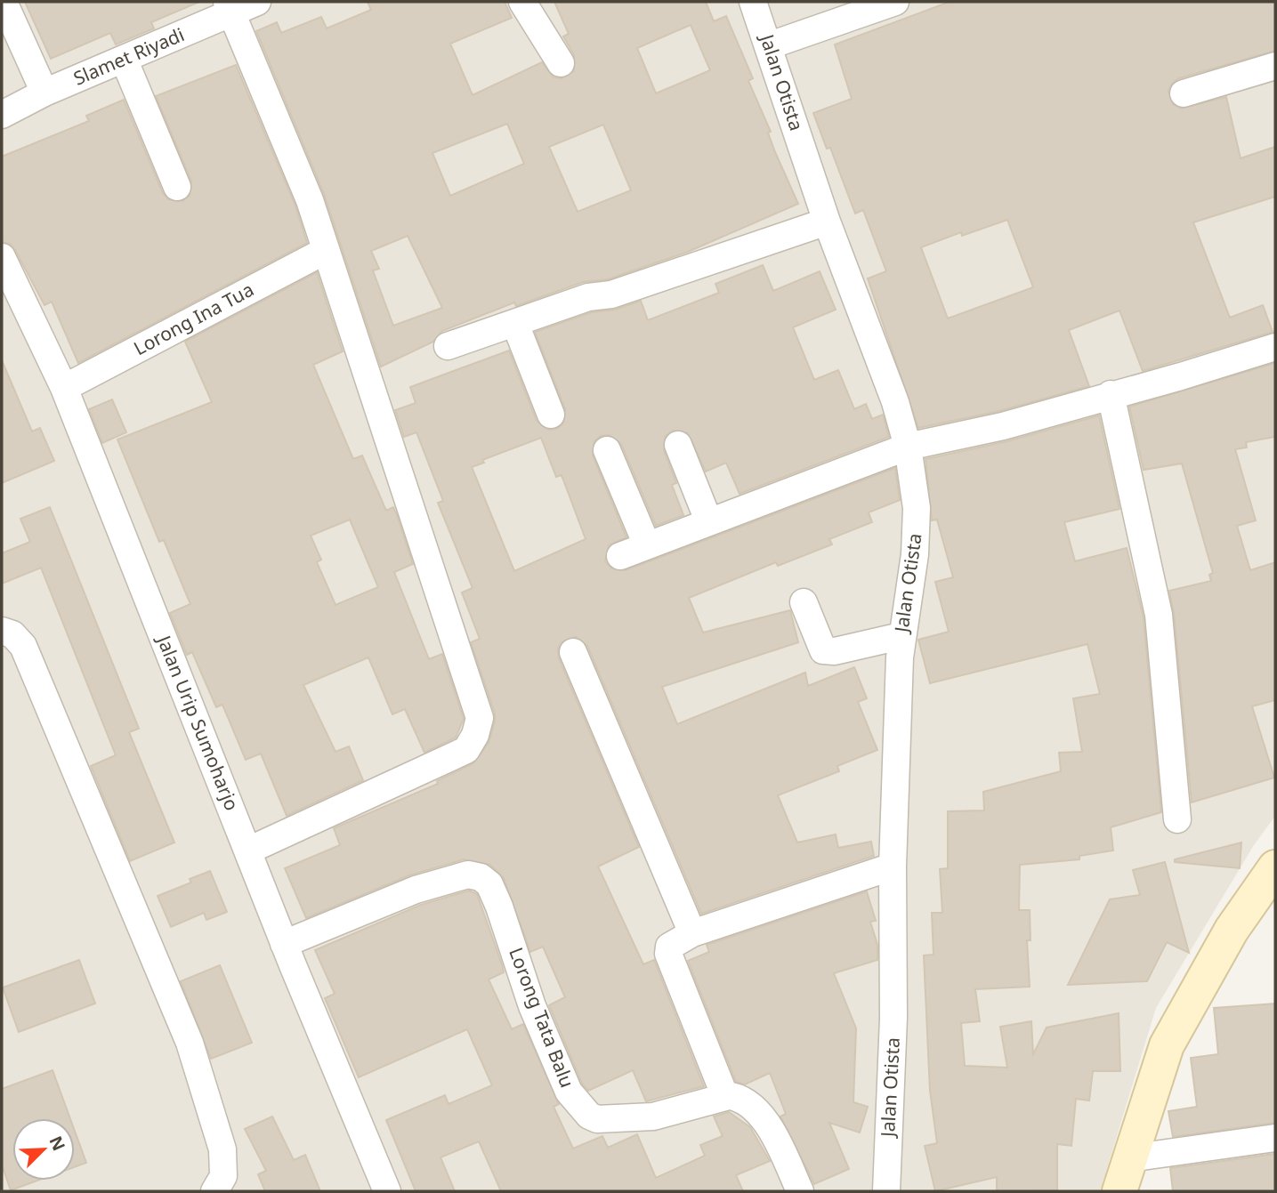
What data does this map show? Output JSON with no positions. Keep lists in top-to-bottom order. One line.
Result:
{"streets":{"street":["Slamet Riyadi","Jalan Otista","Lorong Ina Tua","Jalan Urip Sumoharjo","Lorong Tata Balu"]},"crossings":[["Lorong Ina Tua","Jalan Urip Sumoharjo"],["Jalan Urip Sumoharjo","Lorong Tata Balu"]],"north":"top right"}
